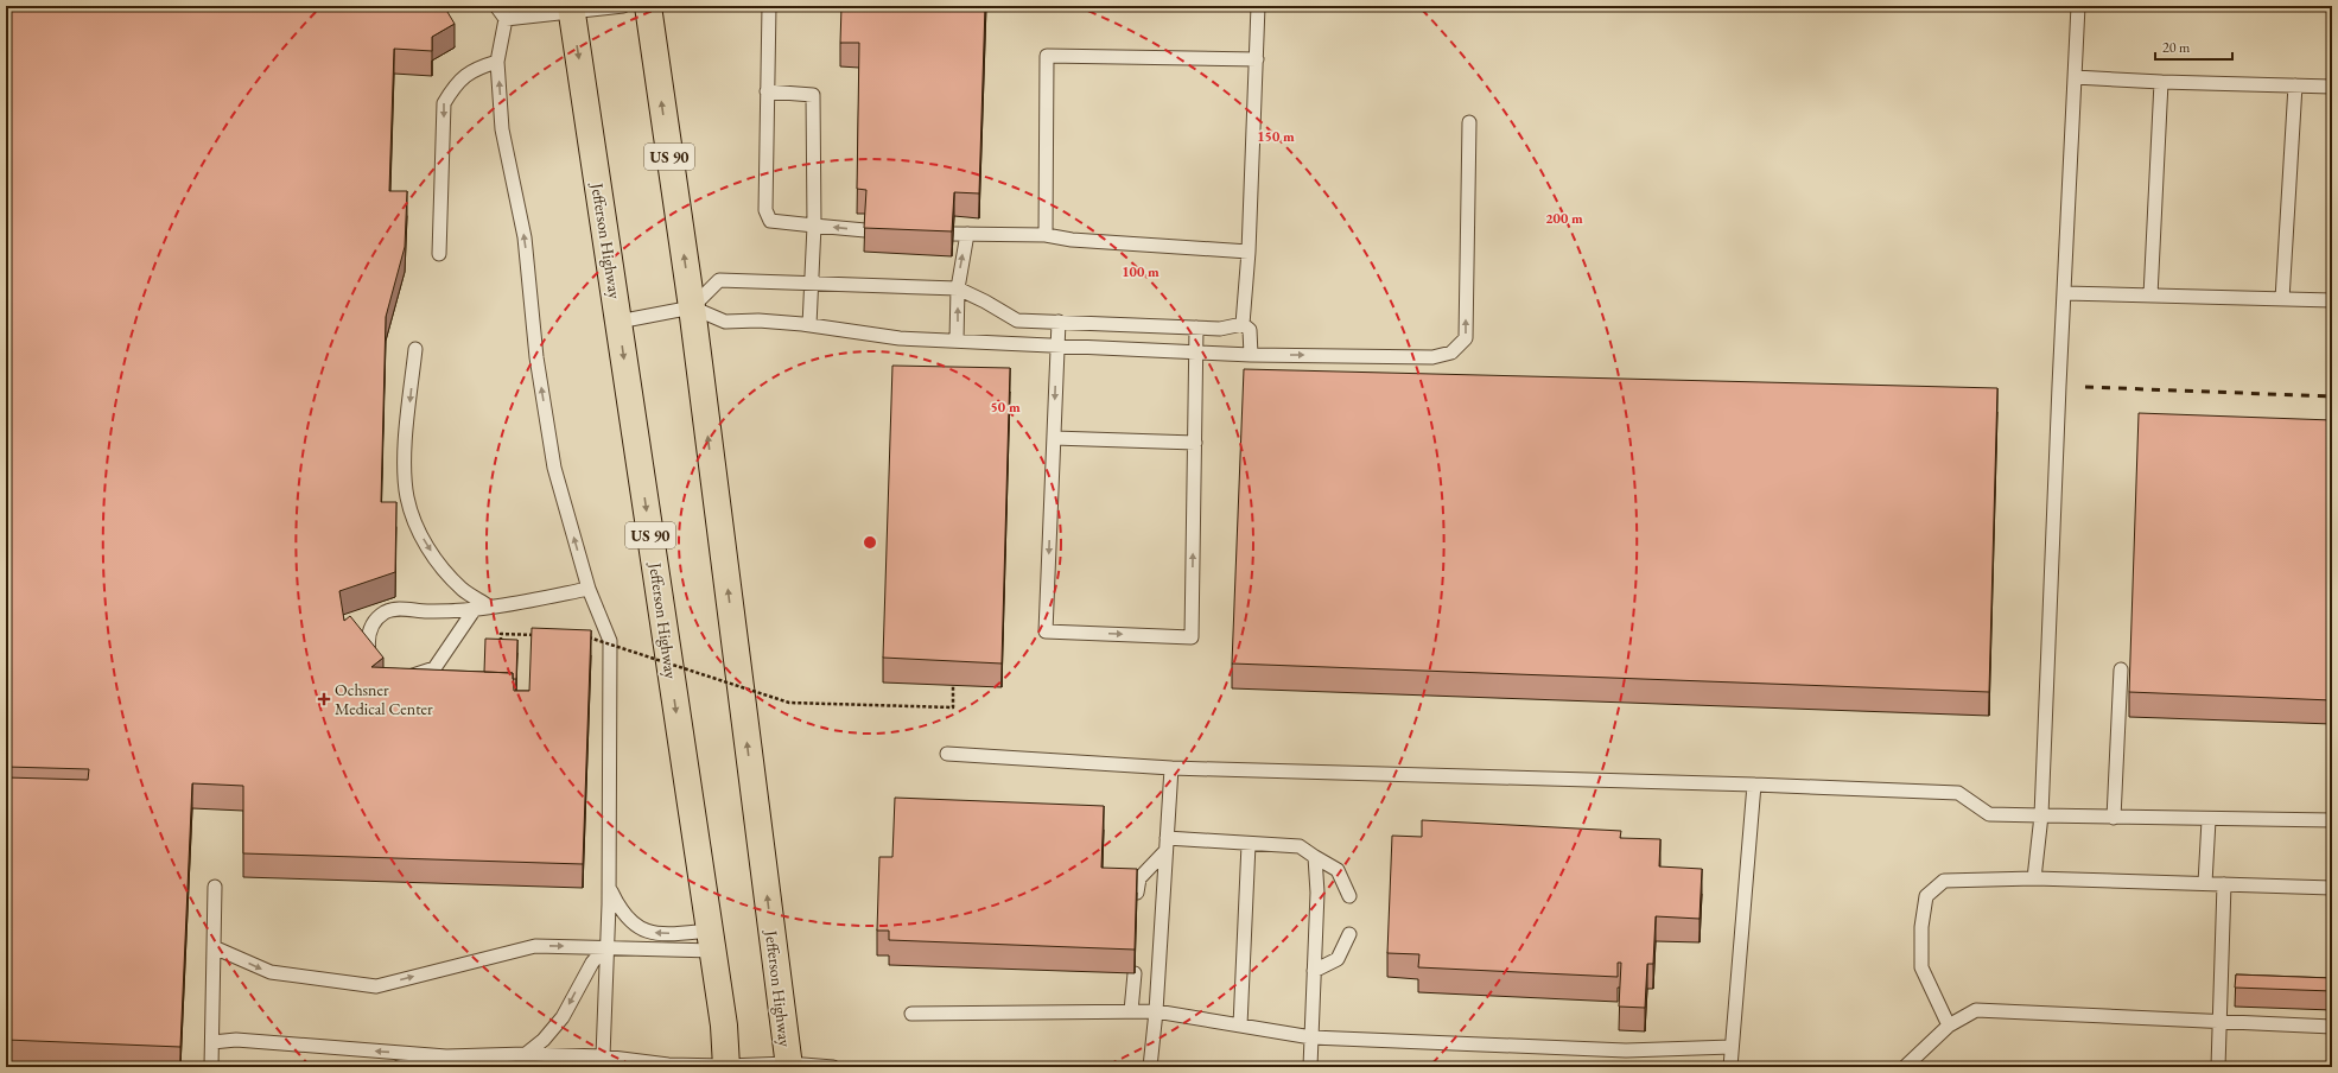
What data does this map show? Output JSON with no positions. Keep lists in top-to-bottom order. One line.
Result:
{"streets":{"main road":["US 90","Jefferson Highway"]},"places":{"health":["Ochsner Medical Center"]},"scale_bar":"20 m","rings":["150 m","200 m","100 m","50 m"]}
